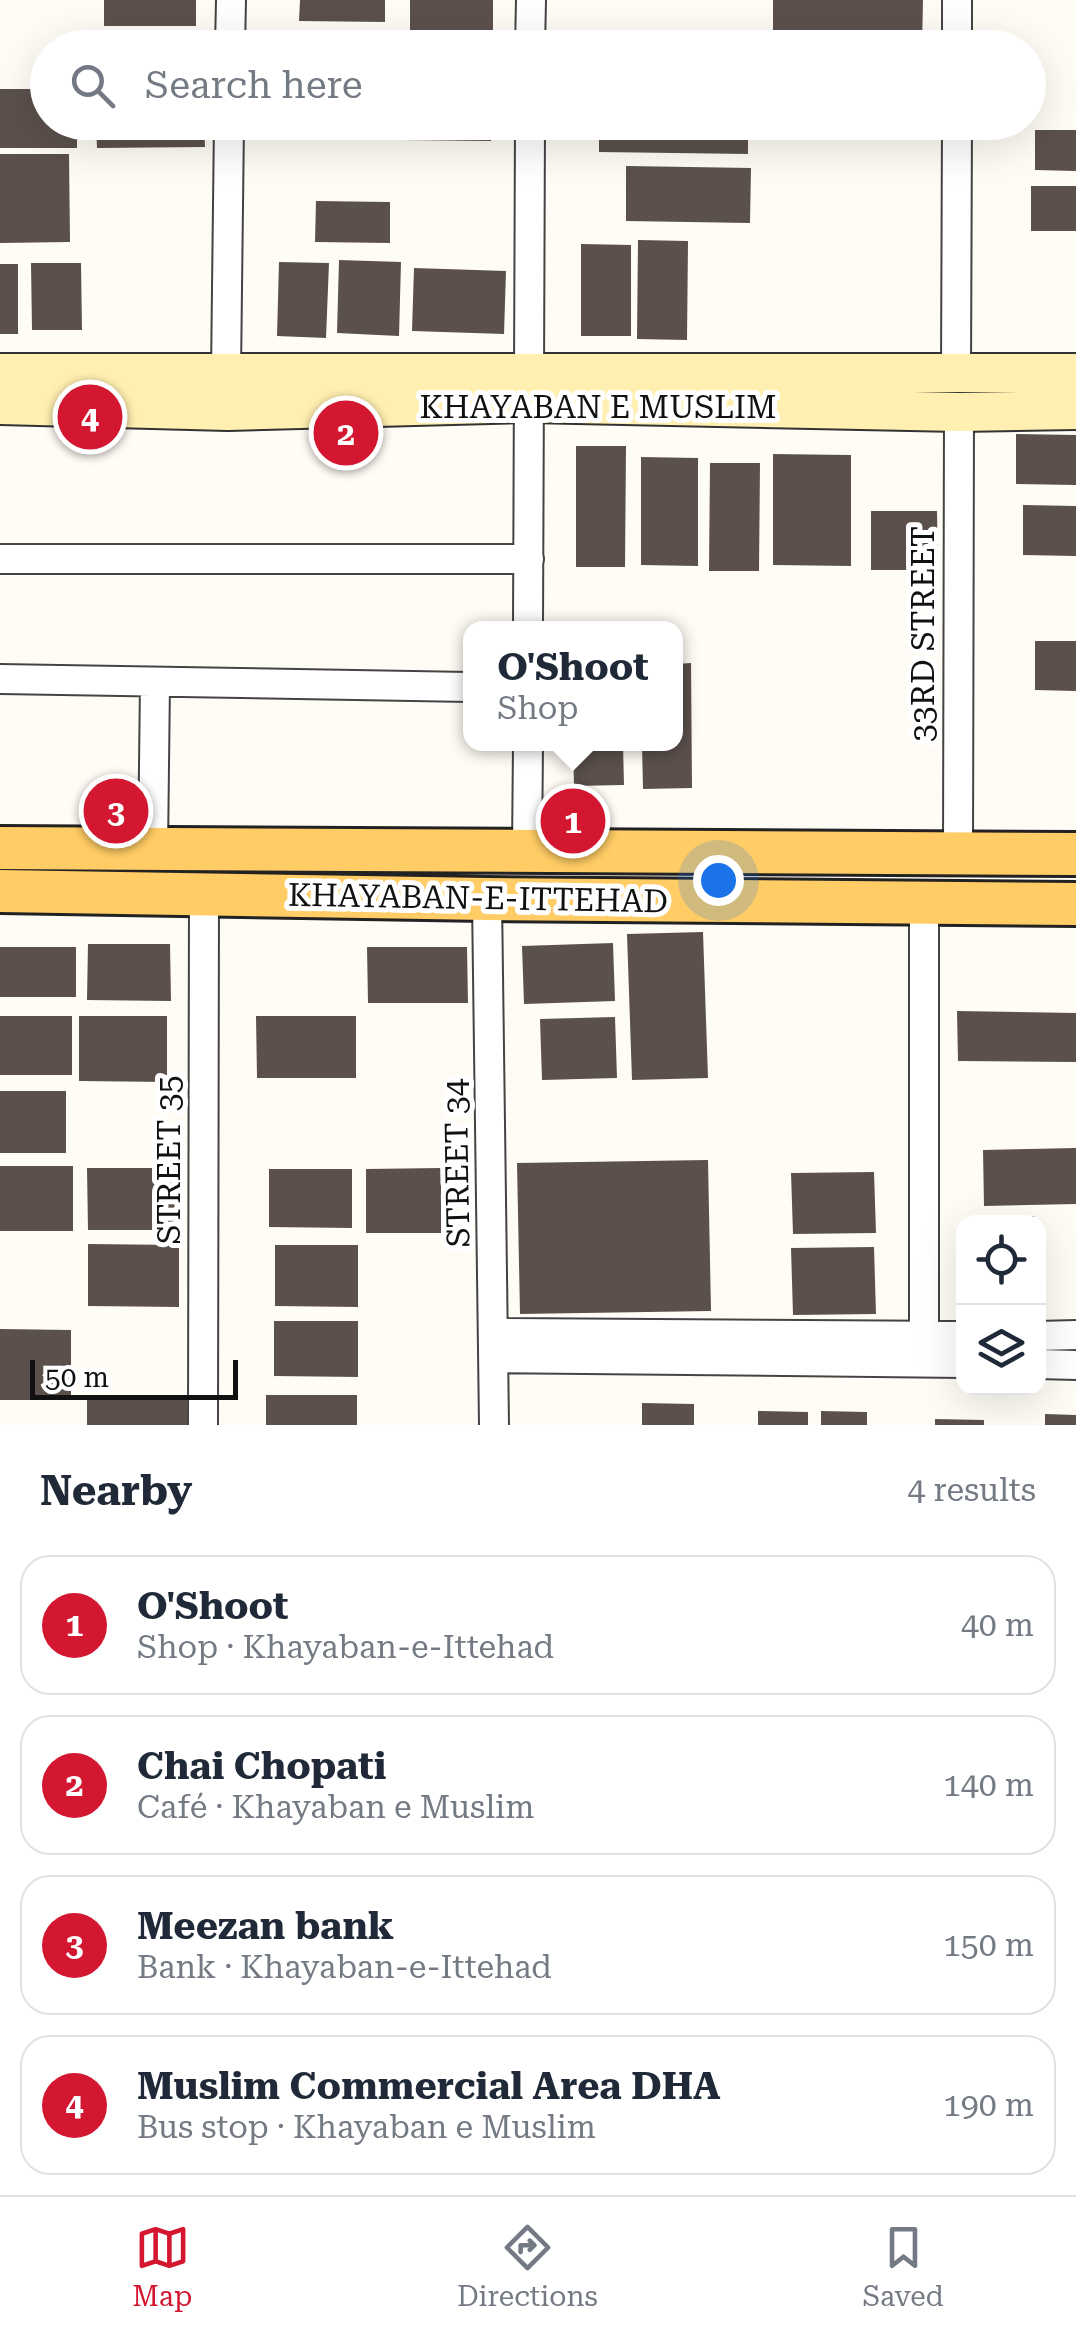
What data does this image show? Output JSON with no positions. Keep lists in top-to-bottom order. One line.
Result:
{"streets":{"main road":["KHAYABAN-E-ITTEHAD"],"street":["KHAYABAN E MUSLIM","33RD STREET","STREET 35","STREET 34"]},"crossings":[["KHAYABAN E MUSLIM","33RD STREET"],["33RD STREET","KHAYABAN-E-ITTEHAD"],["KHAYABAN-E-ITTEHAD","STREET 35"],["KHAYABAN-E-ITTEHAD","STREET 34"]],"scale_bar":"50 m","page":{"search":"Search here","pins":["4","2","3","1"],"popup":["O'Shoot","Shop"],"scale":"50 m","heading":["Nearby","4 results"],"list":[{"mark":"1","name":"O'Shoot","note":"Shop · Khayaban-e-Ittehad","value":"40 m"},{"mark":"2","name":"Chai Chopati","note":"Café · Khayaban e Muslim","value":"140 m"},{"mark":"3","name":"Meezan bank","note":"Bank · Khayaban-e-Ittehad","value":"150 m"},{"mark":"4","name":"Muslim Commercial Area DHA","note":"Bus stop · Khayaban e Muslim","value":"190 m"}],"nav":["Map","Directions","Saved"]}}
